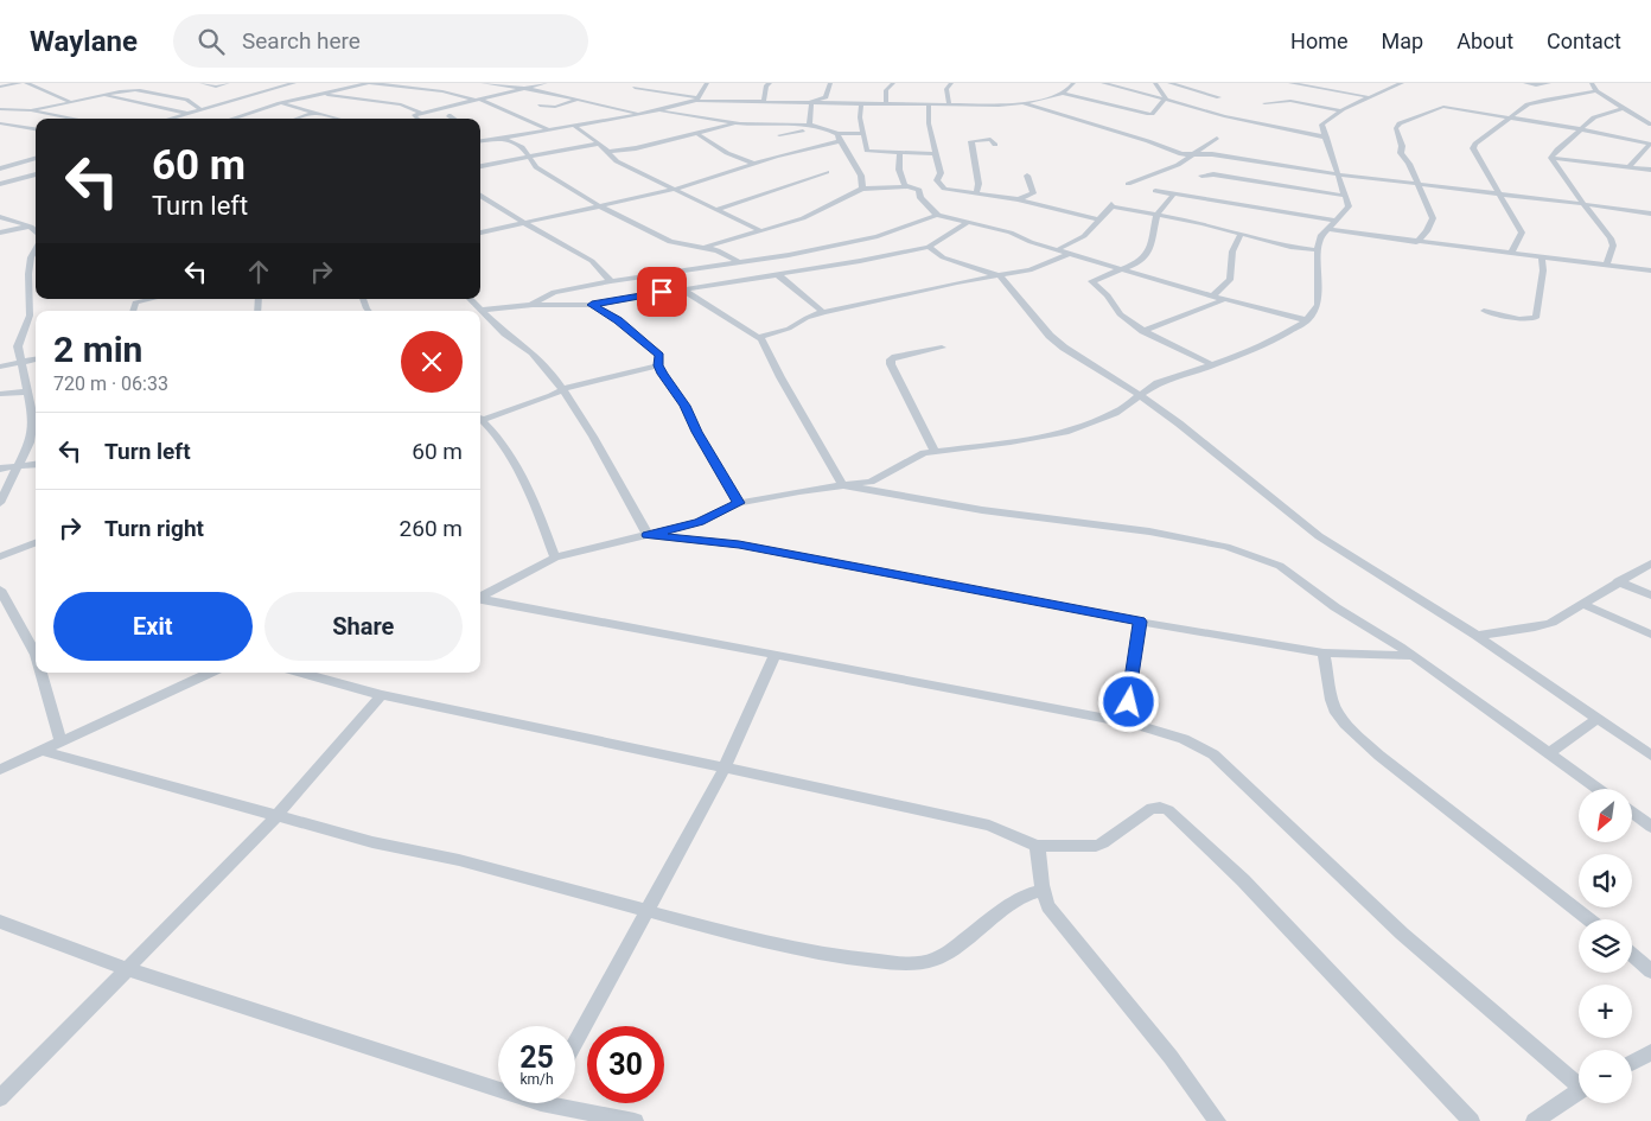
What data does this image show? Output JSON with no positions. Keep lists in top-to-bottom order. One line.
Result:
{"north":"bottom left","page":{"header":"Waylane","search":"Search here","nav":["Home","Map","About","Contact"],"turn":["60 m","Turn left"],"heading":["2 min","720 m · 06:33"],"list":[{"name":"Turn left","value":"60 m"},{"name":"Turn right","value":"260 m"}],"buttons":["Exit","Share"],"map_buttons":["+","−"],"speed":"25 km/h","limit":"30"}}
